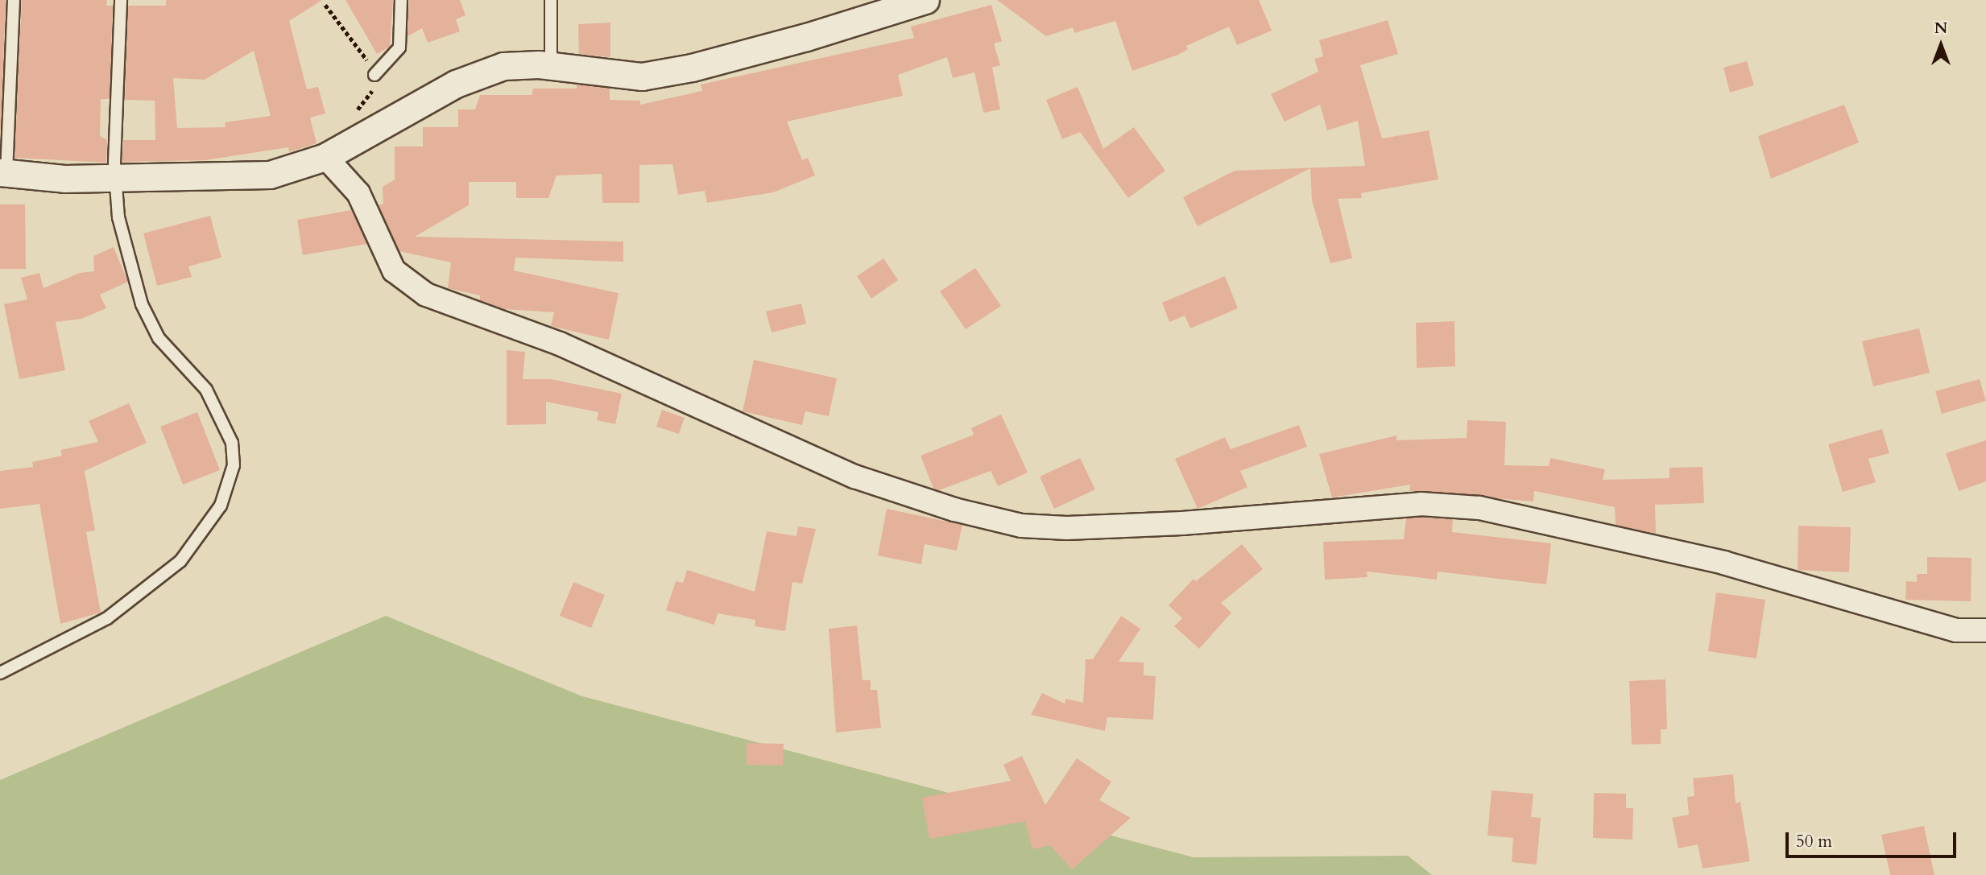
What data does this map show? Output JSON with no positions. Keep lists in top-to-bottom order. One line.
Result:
{"scale_bar":"50 m","north":"top"}
